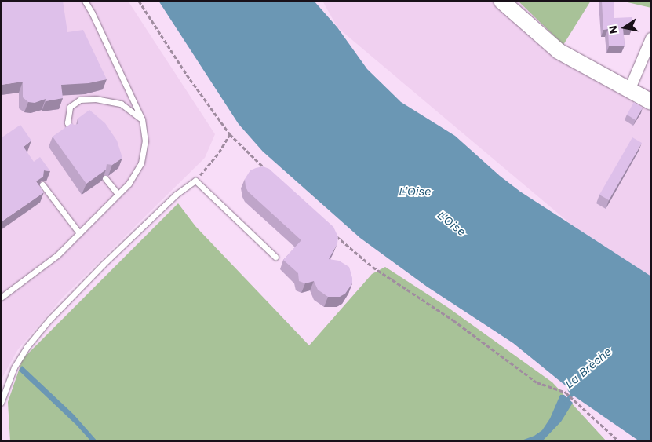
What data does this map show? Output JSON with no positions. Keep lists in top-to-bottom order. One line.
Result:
{"water":["L’Oise","L'Oise","La Brèche"],"north":"left"}
